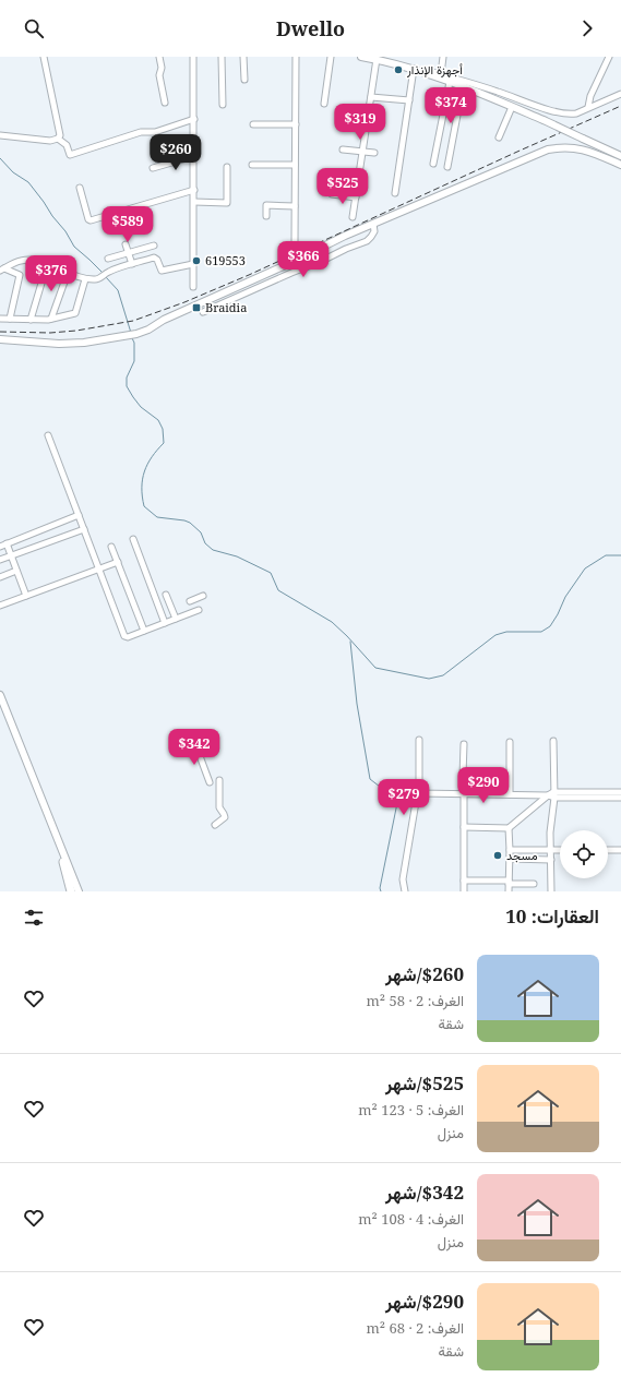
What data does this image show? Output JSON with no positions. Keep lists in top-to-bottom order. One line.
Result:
{"places":{"other":["أجهزة الإنذار","619553","مسجد"],"transit":["Braidia"]},"page":{"header":"Dwello","price":["$374","$319","$260","$525","$589","$366","$376","$342","$290","$279"],"heading":"العقارات: 10","list":[{"name":"$260/شهر","note":"الغرف: 2 · 58 m² · شقة"},{"name":"$525/شهر","note":"الغرف: 5 · 123 m² · منزل"},{"name":"$342/شهر","note":"الغرف: 4 · 108 m² · منزل"},{"name":"$290/شهر","note":"الغرف: 2 · 68 m² · شقة"}]}}
